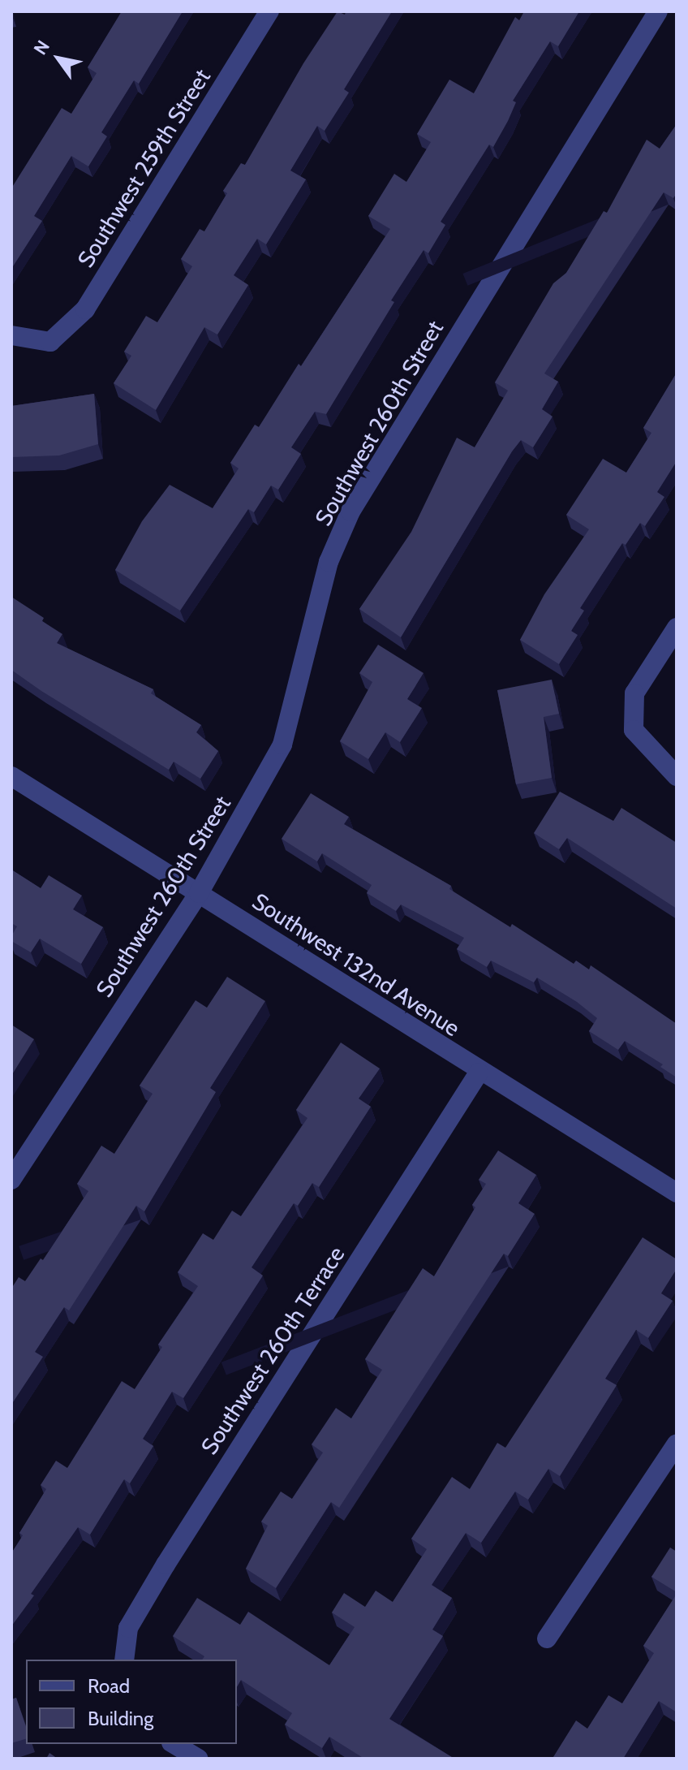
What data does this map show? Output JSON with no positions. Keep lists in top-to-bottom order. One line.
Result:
{"streets":{"street":["Southwest 259th Street","Southwest 260th Street","Southwest 132nd Avenue","Southwest 260th Terrace"]},"crossings":[["Southwest 260th Street","Southwest 132nd Avenue"],["Southwest 132nd Avenue","Southwest 260th Terrace"]],"legend":["Road","Building"],"north":"top left"}
